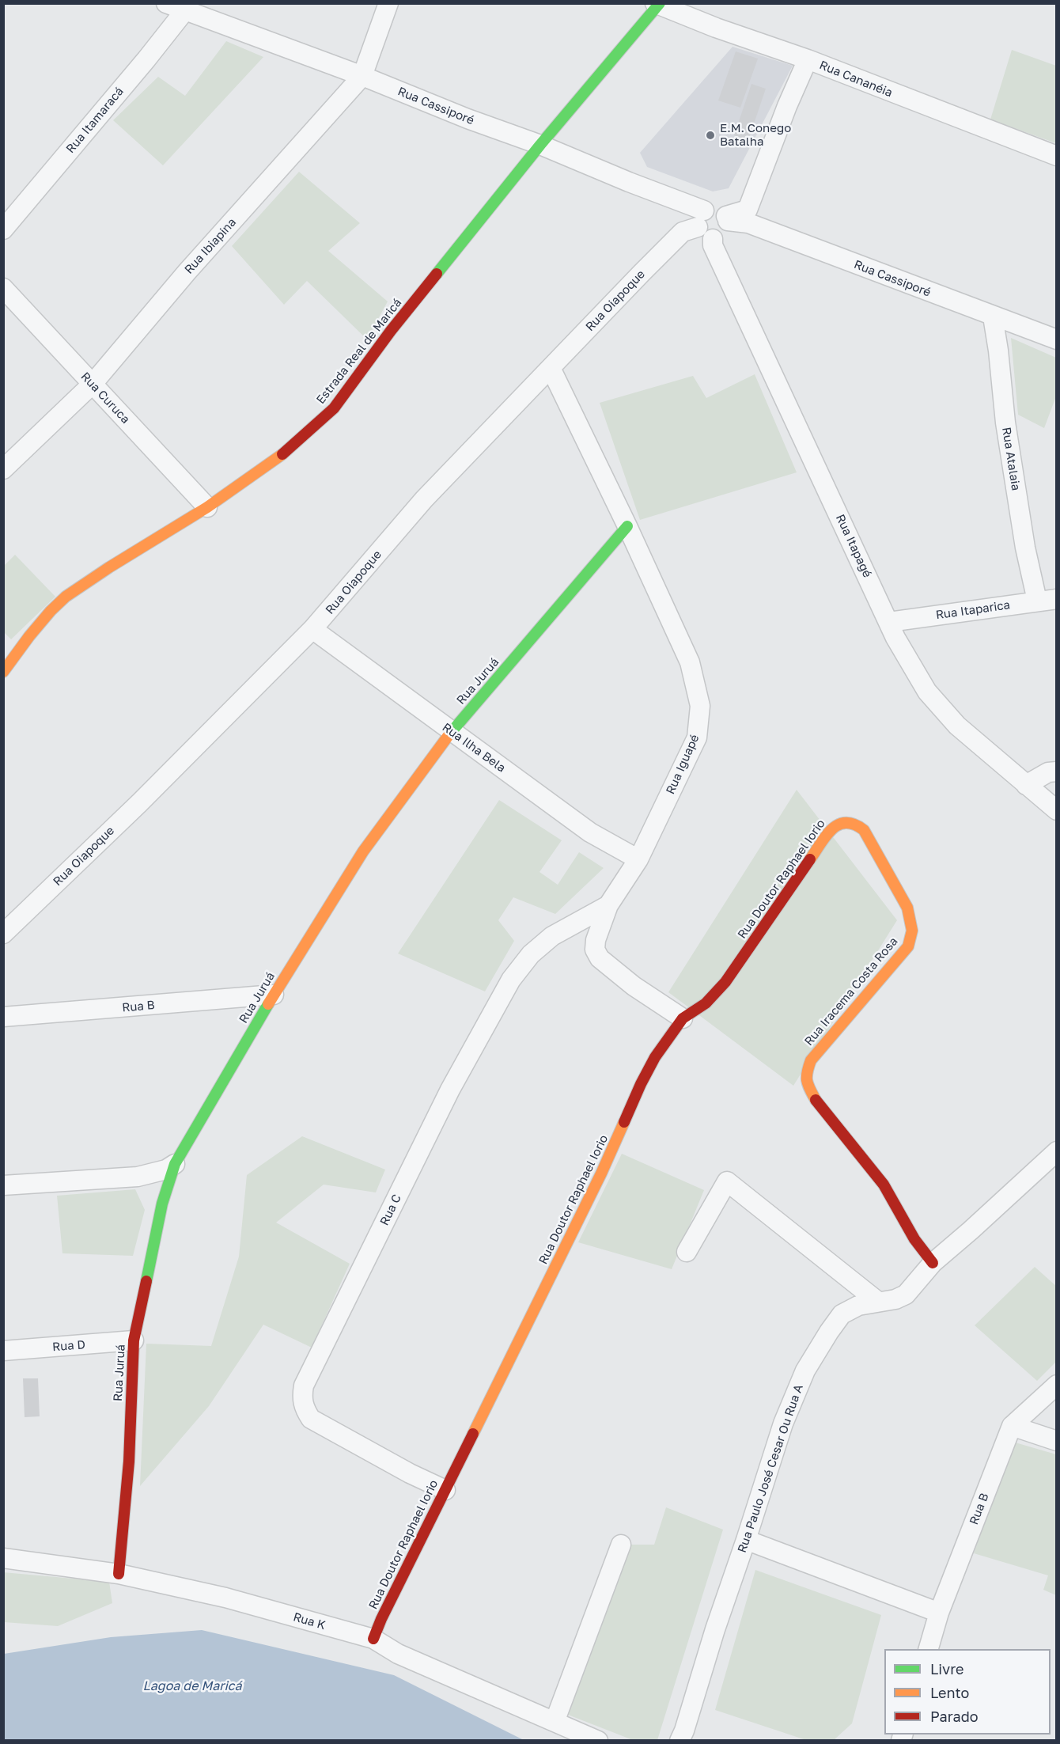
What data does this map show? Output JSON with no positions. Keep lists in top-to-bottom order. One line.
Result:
{"streets":{"street":["Rua Cananéia","Rua Cassiporé","Rua Itamaracá","Rua Ibiapina","Rua Oiapoque","Estrada Real de Maricá","Rua Curuca","Rua Atalaia","Rua Itapagé","Rua Itaparica","Rua Juruá","Rua Ilha Bela","Rua Iguapé","Rua Doutor Raphael Iorio","Rua Iracema Costa Rosa","Rua B","Rua C","Rua D","Rua Paulo José Cesar Ou Rua A","Rua K"]},"crossings":[["Rua Cananéia","Estrada Real de Maricá"],["Rua Cassiporé","Rua Itamaracá"],["Rua Cassiporé","Rua Ibiapina"],["Rua Cassiporé","Rua Oiapoque"],["Rua Cassiporé","Estrada Real de Maricá"],["Rua Cassiporé","Rua Atalaia"],["Rua Cassiporé","Rua Itapagé"],["Rua Ibiapina","Rua Curuca"],["Rua Oiapoque","Rua Itapagé"],["Rua Oiapoque","Rua Ilha Bela"],["Rua Oiapoque","Rua Iguapé"],["Estrada Real de Maricá","Rua Curuca"],["Rua Atalaia","Rua Itaparica"],["Rua Itapagé","Rua Itaparica"],["Rua Juruá","Rua Ilha Bela"],["Rua Juruá","Rua Iguapé"],["Rua Juruá","Rua B"],["Rua Juruá","Rua D"],["Rua Juruá","Rua K"],["Rua Ilha Bela","Rua Iguapé"],["Rua Iguapé","Rua Doutor Raphael Iorio"],["Rua Iguapé","Rua C"],["Rua Doutor Raphael Iorio","Rua Iracema Costa Rosa"],["Rua Doutor Raphael Iorio","Rua C"],["Rua Doutor Raphael Iorio","Rua K"],["Rua Iracema Costa Rosa","Rua Paulo José Cesar Ou Rua A"]],"water":["Lagoa de Maricá"],"places":["E.M. Conego Batalha"],"legend":["Livre","Lento","Parado"]}
